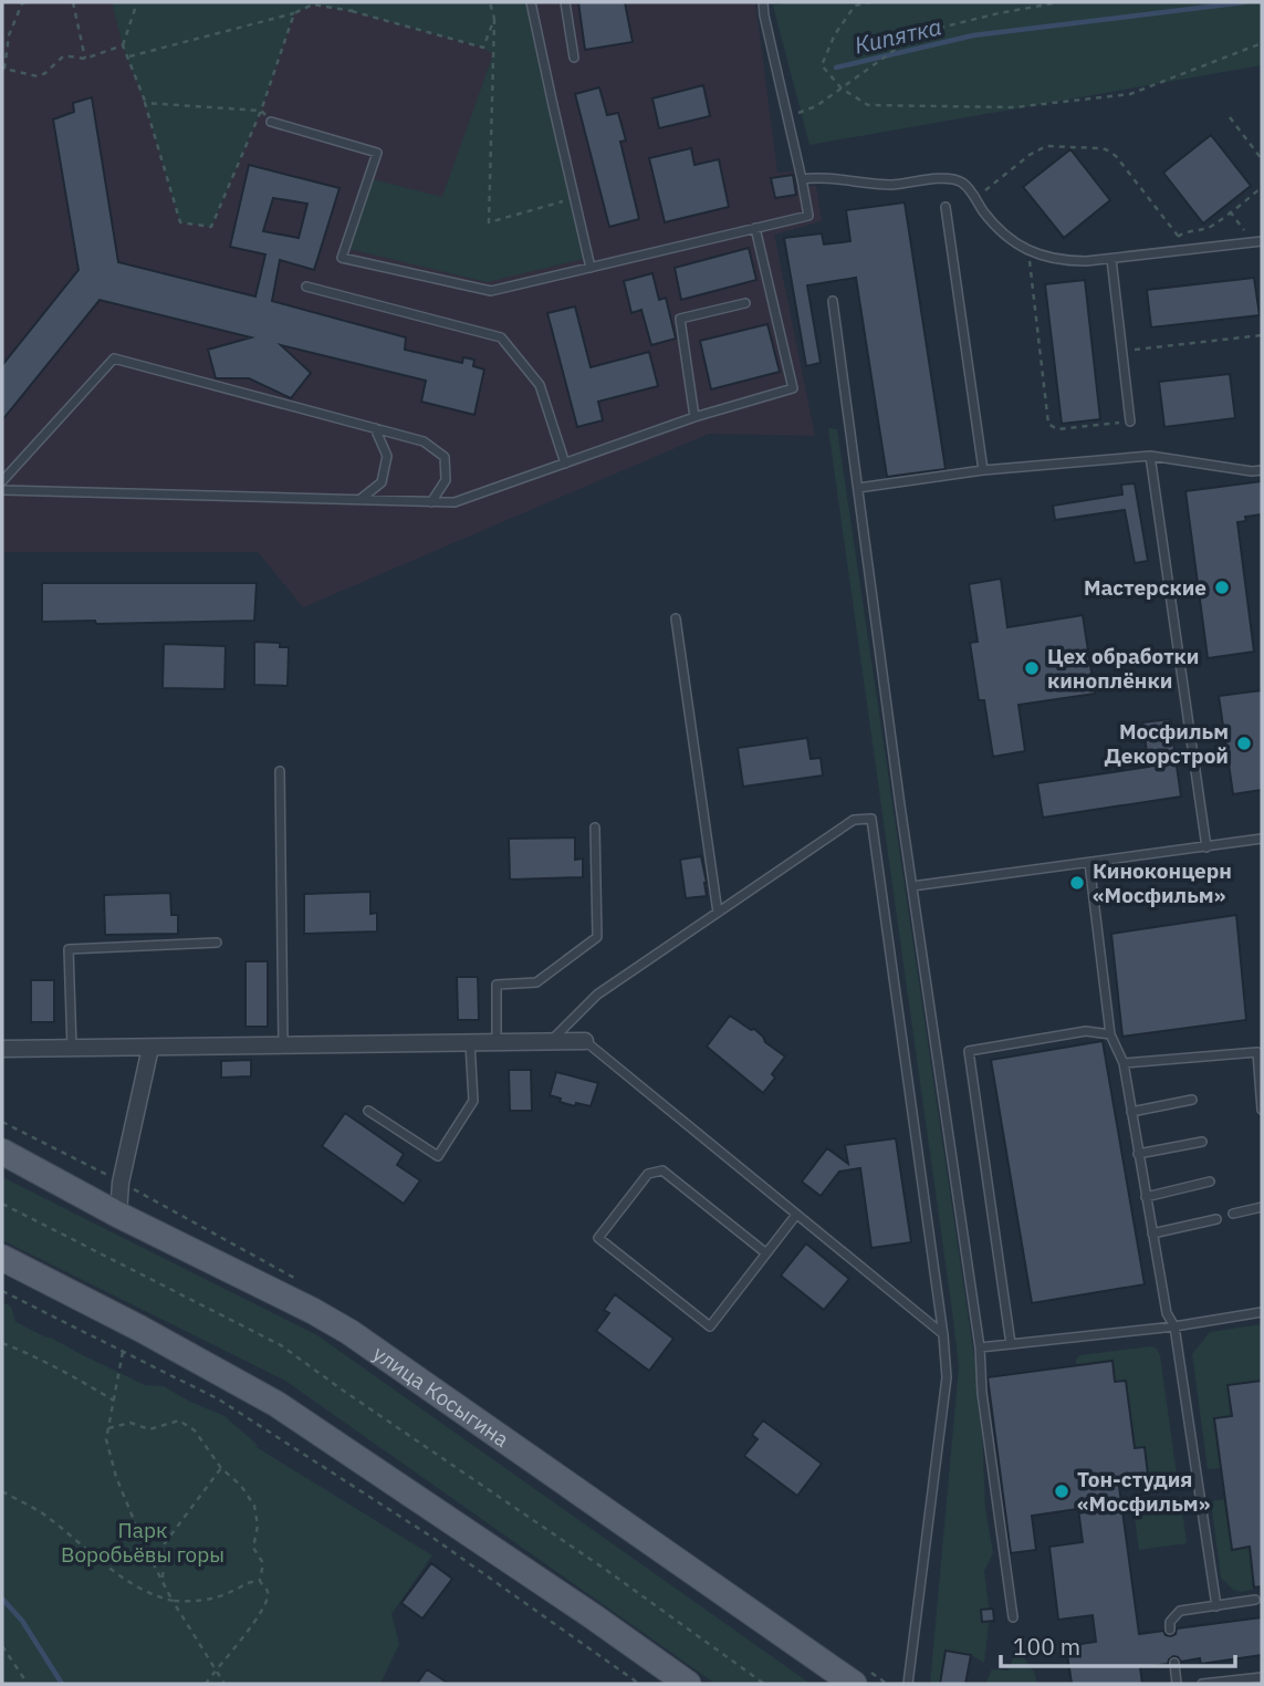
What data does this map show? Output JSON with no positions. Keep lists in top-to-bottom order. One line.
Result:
{"streets":{"main road":["улица Косыгина"]},"water":["Кипятка"],"parks":["Парк Воробьёвы горы"],"places":["Мастерские","Цех обработки киноплёнки","Мосфильм Декорстрой","Киноконцерн «Мосфильм»","Тон-студия «Мосфильм»"],"scale_bar":"100 m"}
